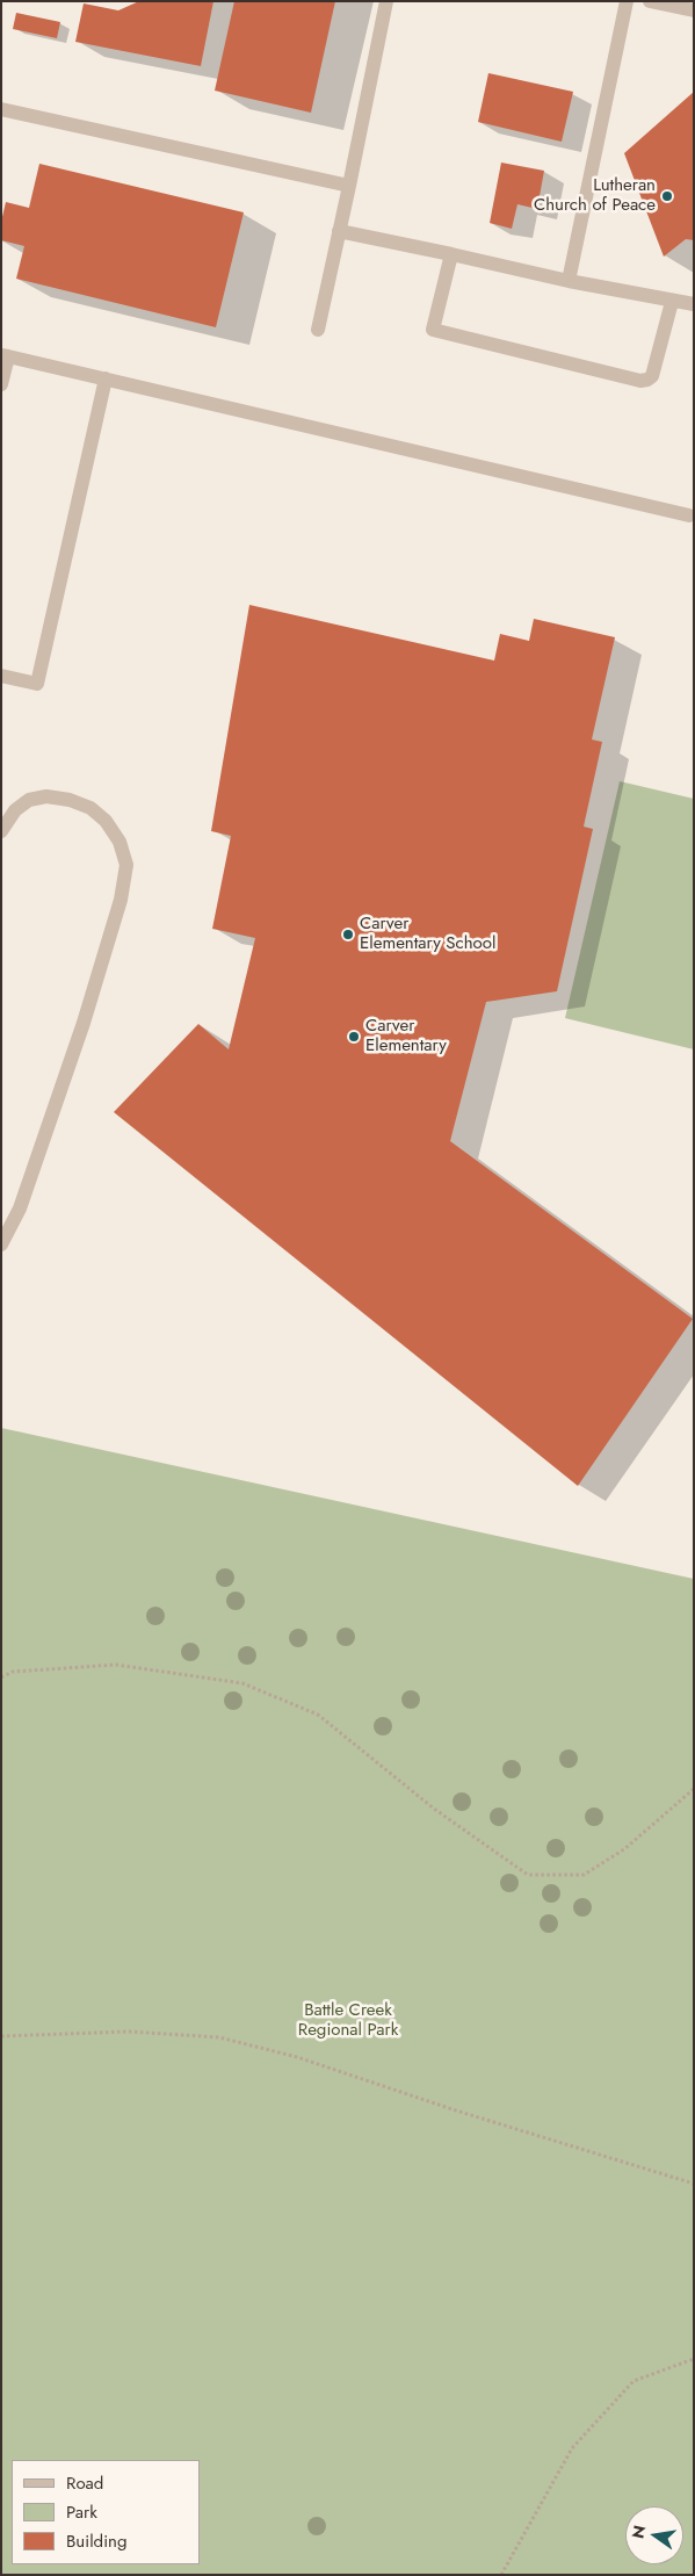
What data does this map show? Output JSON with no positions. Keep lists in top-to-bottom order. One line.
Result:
{"parks":["Battle Creek Regional Park"],"places":["Lutheran Church of Peace","Carver Elementary School","Carver Elementary"],"legend":["Road","Park","Building"],"north":"left"}
